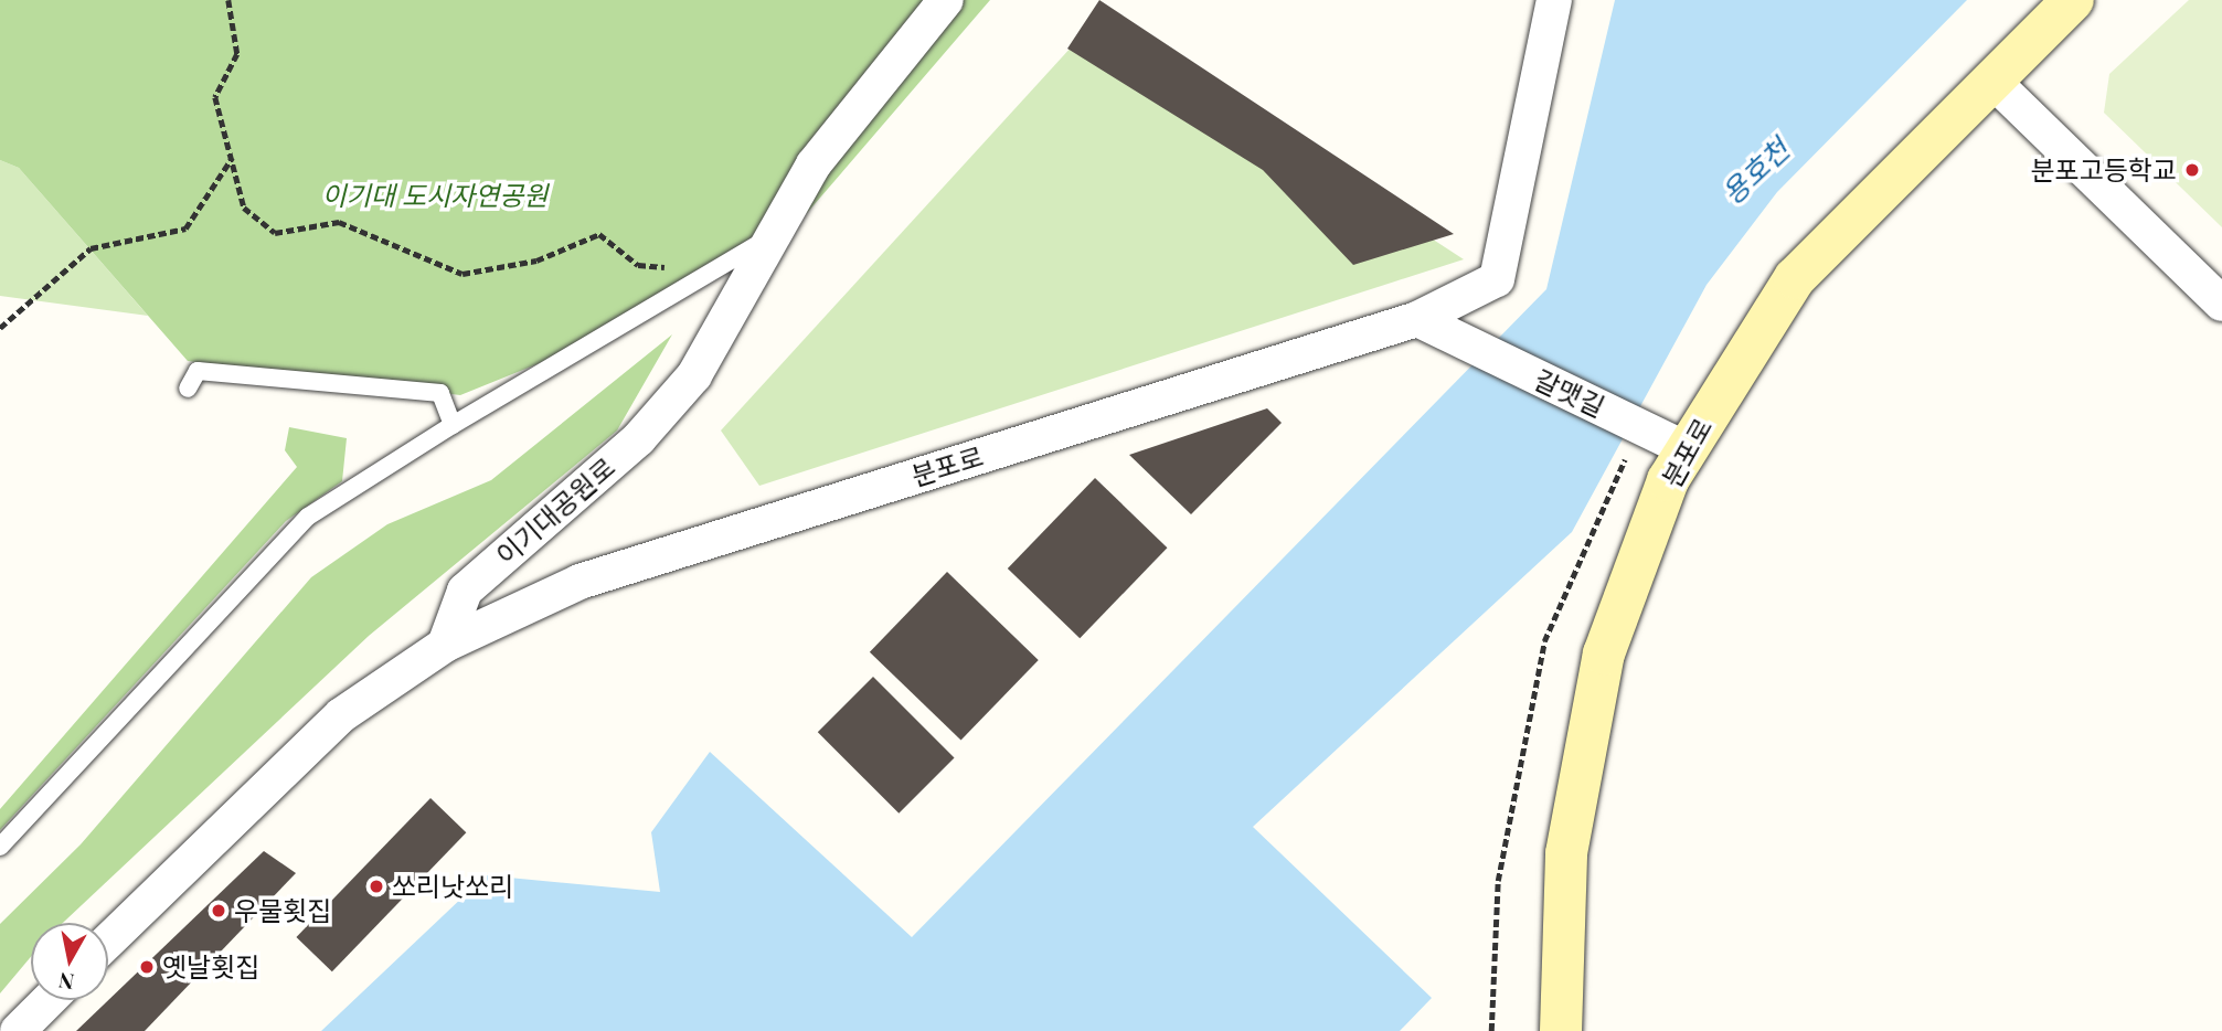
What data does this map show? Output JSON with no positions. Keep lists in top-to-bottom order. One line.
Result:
{"streets":{"main road":["분포로"],"street":["갈맷길","이기대공원로"]},"crossings":[["갈맷길","분포로"],["분포로","이기대공원로"]],"water":["용호천"],"parks":["이기대 도시자연공원"],"places":["분포고등학교","쏘리낫쏘리","우물횟집","옛날횟집"],"north":"bottom"}
